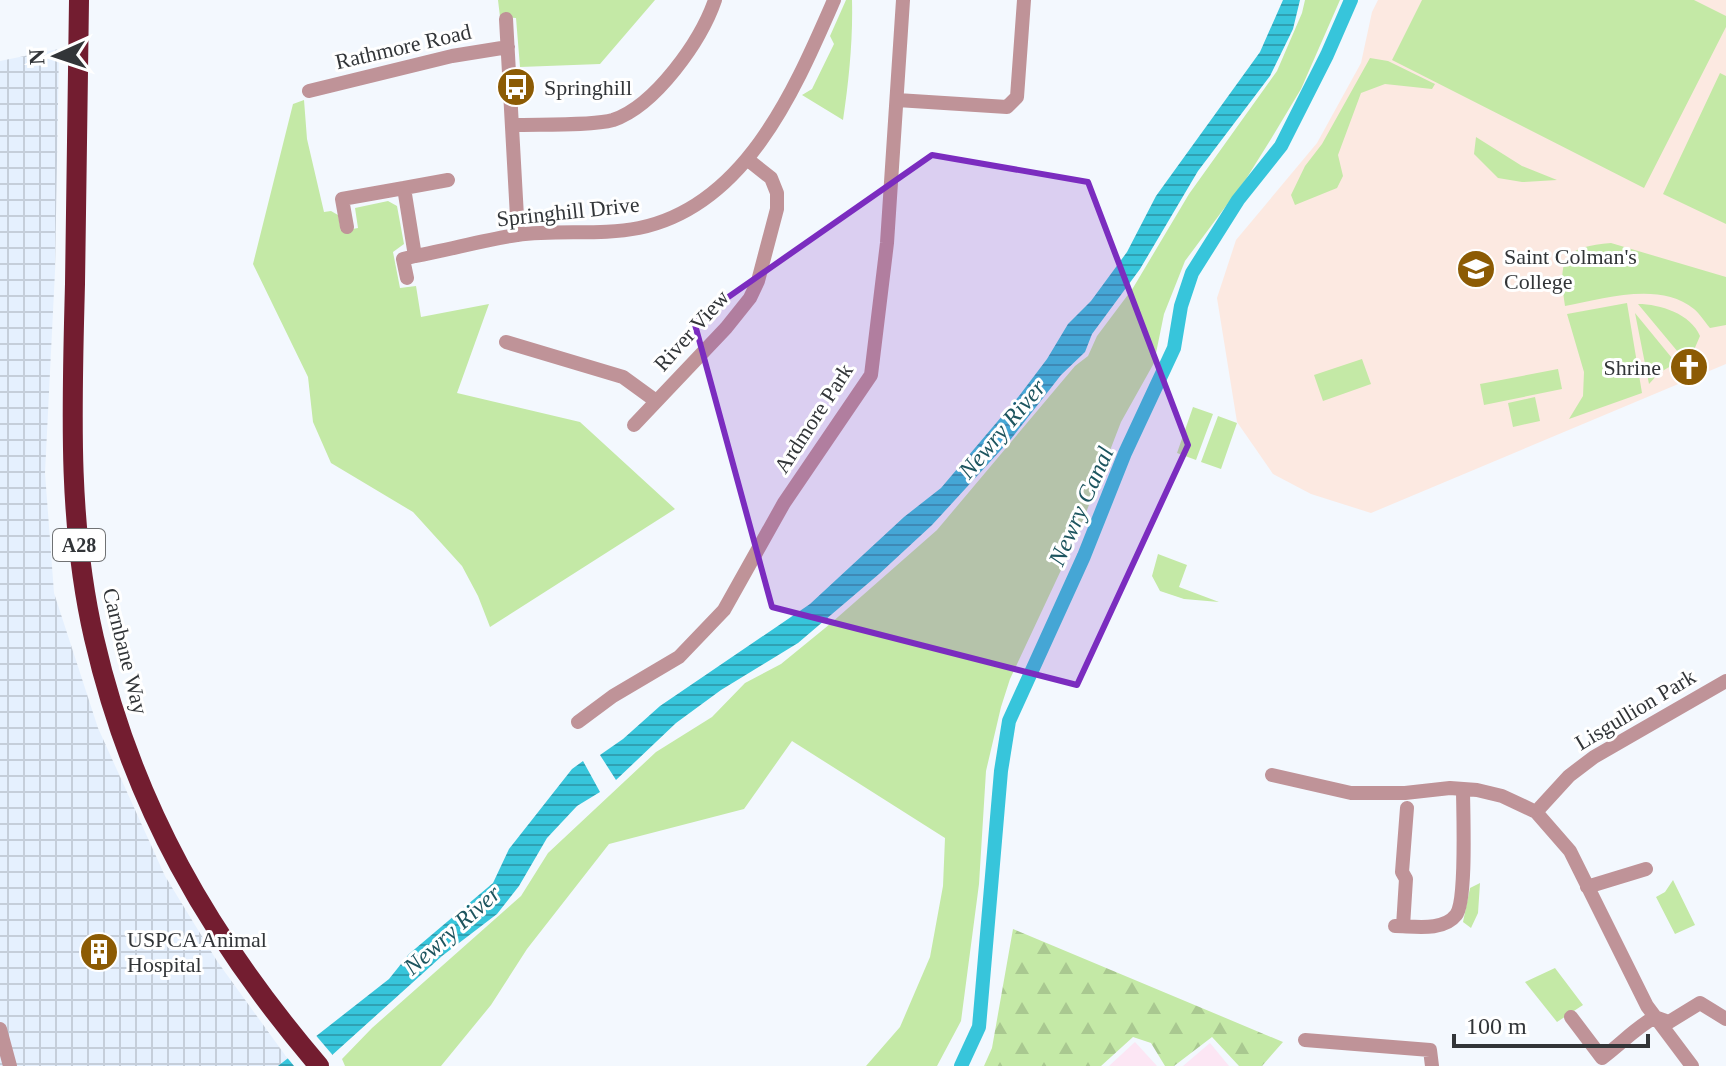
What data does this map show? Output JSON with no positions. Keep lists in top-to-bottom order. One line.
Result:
{"streets":{"highway":["A28","Carnbane Way"],"street":["Rathmore Road","Springhill Drive","River View","Ardmore Park","Lisgullion Park"]},"crossings":[["Springhill Drive","River View"]],"water":["Newry River","Newry Canal"],"places":{"bus stop":["Springhill"],"school or university":["Saint Colman's College"],"church":["Shrine"],"building":["USPCA Animal Hospital"]},"scale_bar":"100 m","north":"left"}
